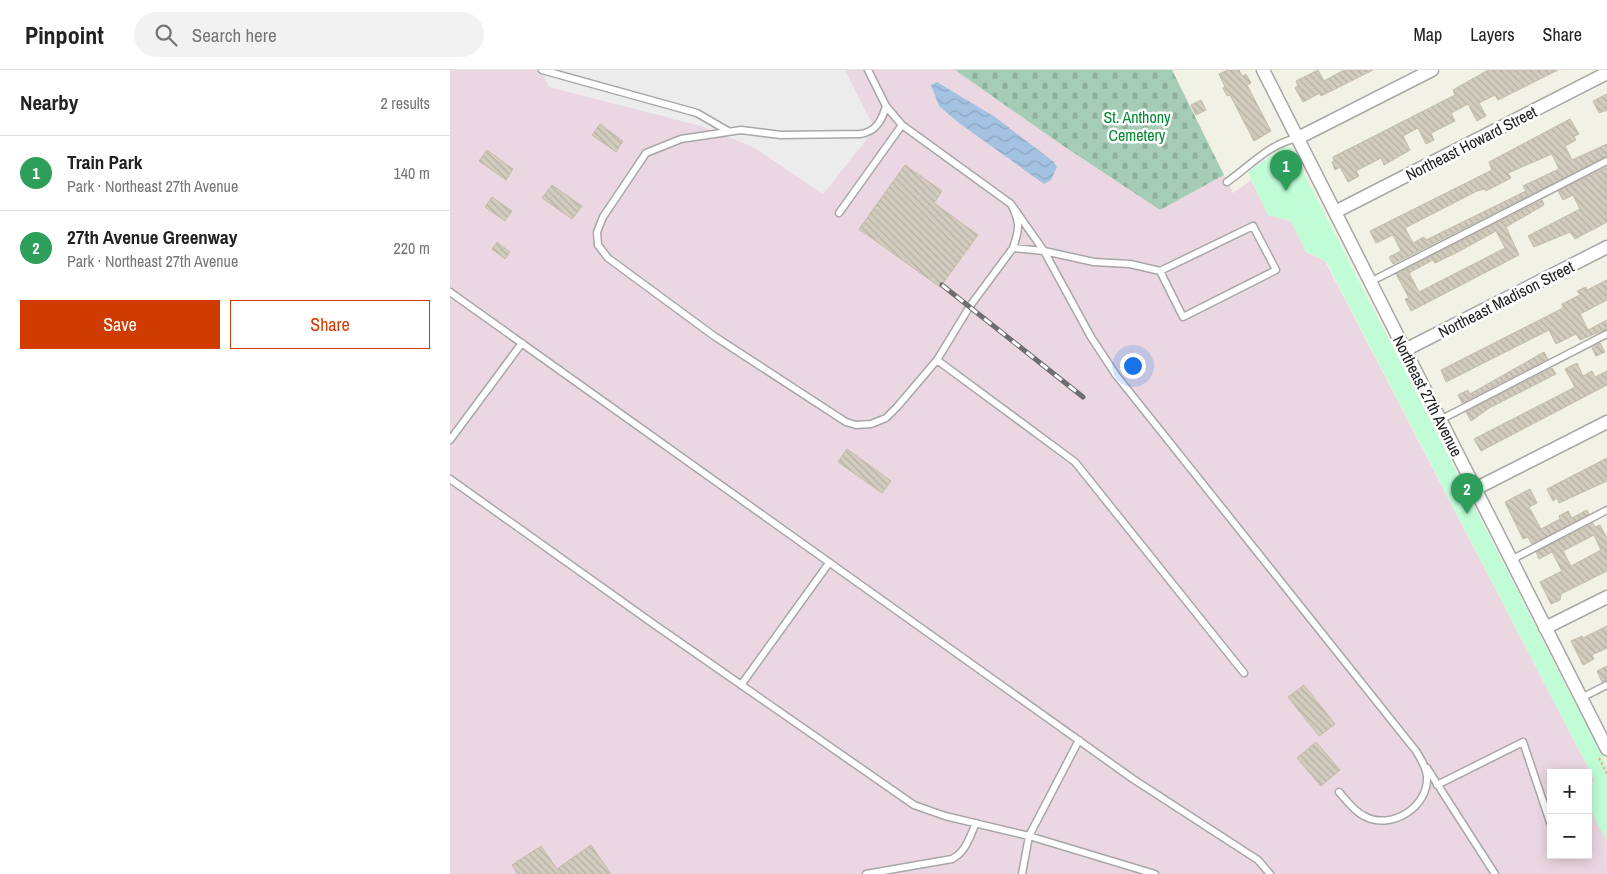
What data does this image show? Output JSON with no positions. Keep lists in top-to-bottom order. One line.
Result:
{"streets":{"street":["Northeast Howard Street","Northeast Madison Street","Northeast 27th Avenue"]},"crossings":[["Northeast Howard Street","Northeast 27th Avenue"],["Northeast Madison Street","Northeast 27th Avenue"]],"parks":["St. Anthony Cemetery"],"page":{"header":"Pinpoint","search":"Search here","nav":["Map","Layers","Share"],"heading":["Nearby","2 results"],"list":[{"mark":"1","name":"Train Park","note":"Park · Northeast 27th Avenue","value":"140 m"},{"mark":"2","name":"27th Avenue Greenway","note":"Park · Northeast 27th Avenue","value":"220 m"}],"pins":["1","2"],"buttons":["Save","Share"],"map_buttons":["+","−"]}}
